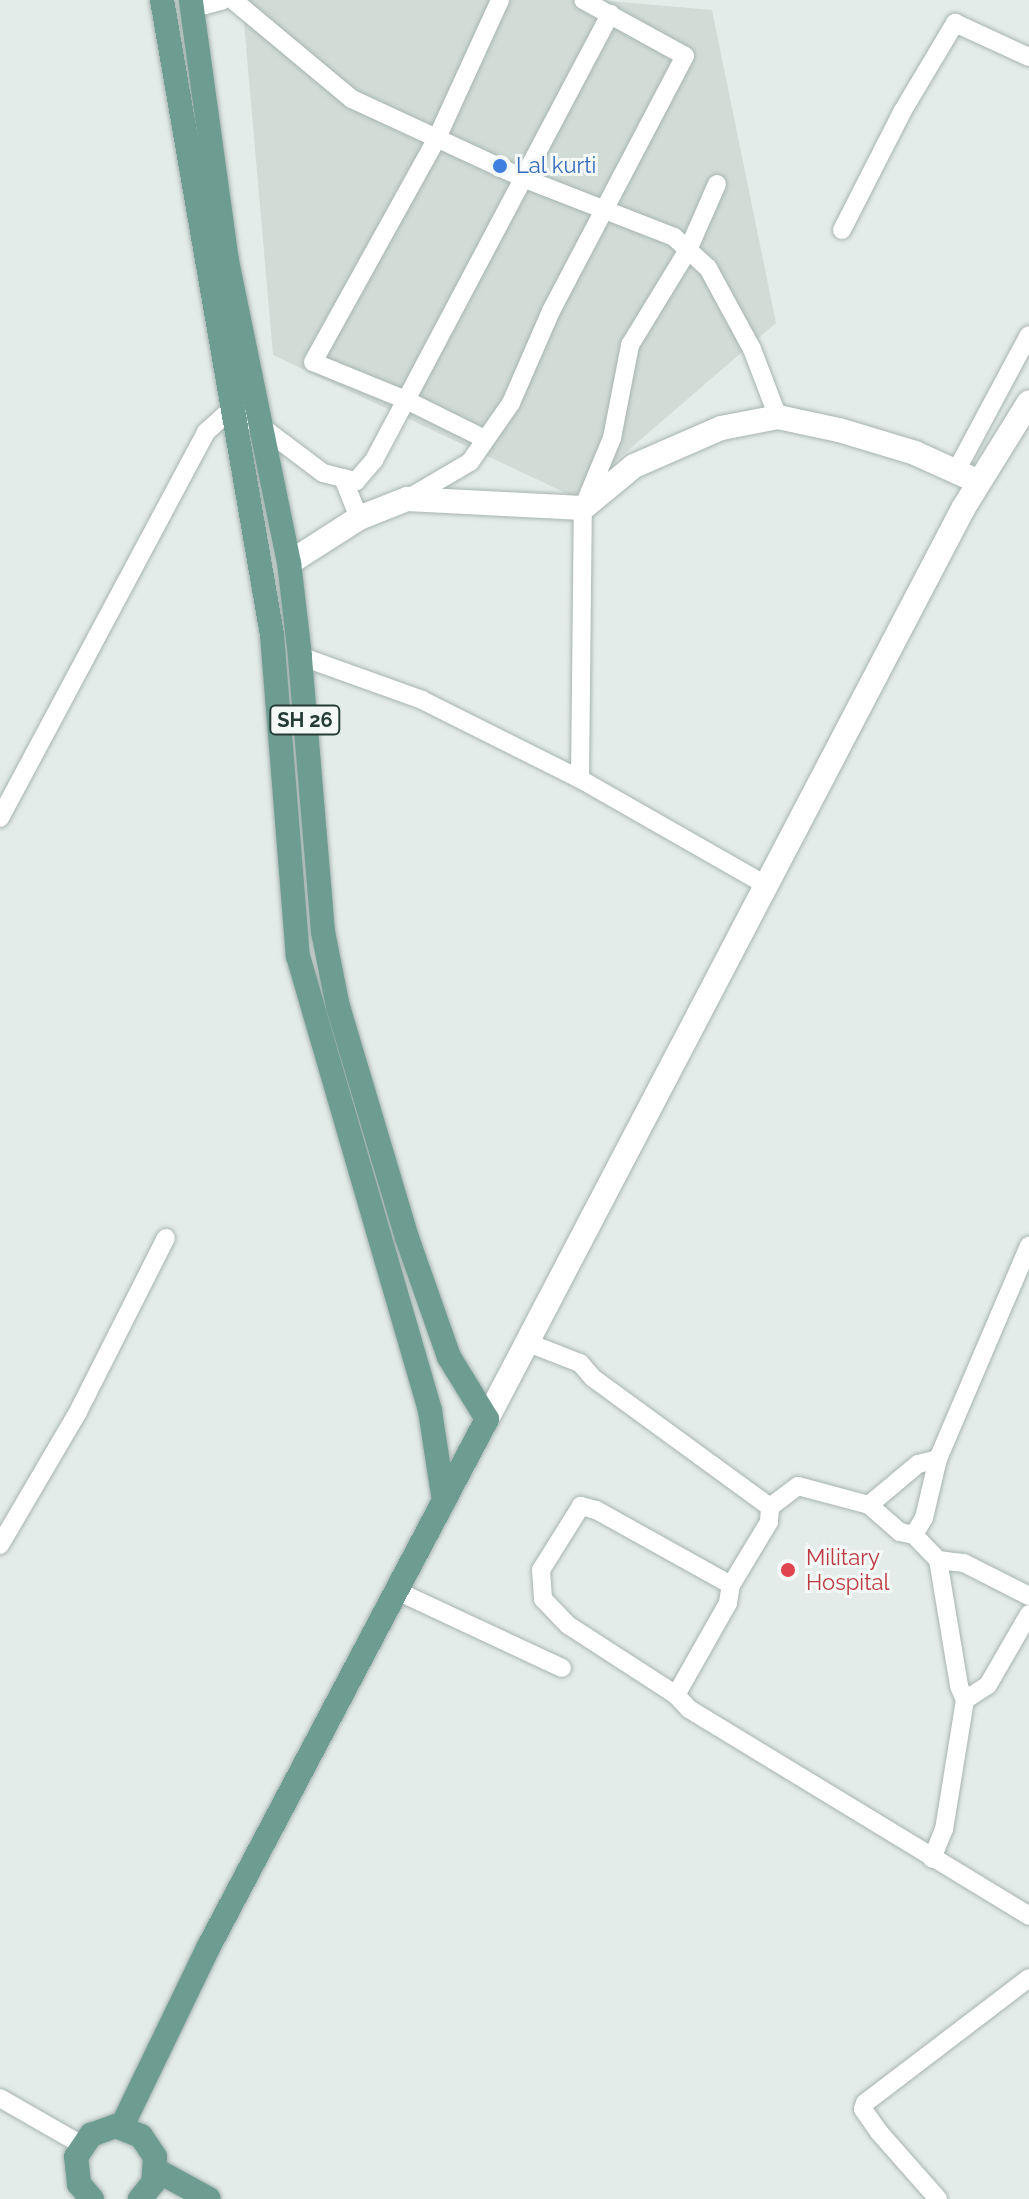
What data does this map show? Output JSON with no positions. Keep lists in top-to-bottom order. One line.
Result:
{"streets":{"main road":["SH 26"]},"places":["Lal kurti","Military Hospital"]}
